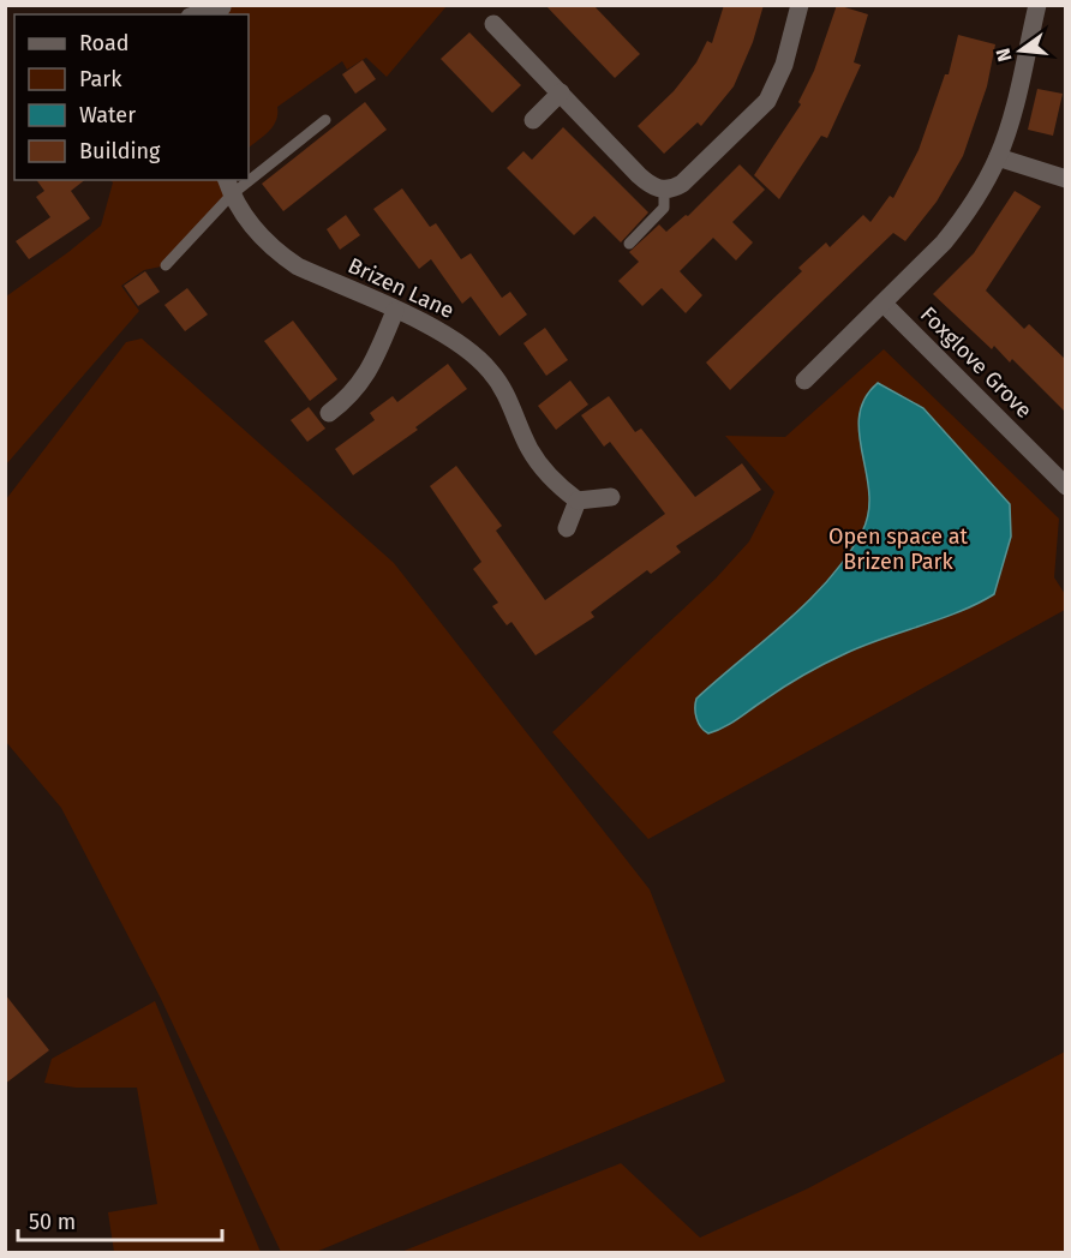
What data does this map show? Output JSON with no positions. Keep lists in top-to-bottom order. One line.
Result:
{"streets":{"street":["Brizen Lane","Foxglove Grove"]},"parks":["Open space at Brizen Park"],"legend":["Road","Park","Water","Building"],"scale_bar":"50 m","north":"left"}
